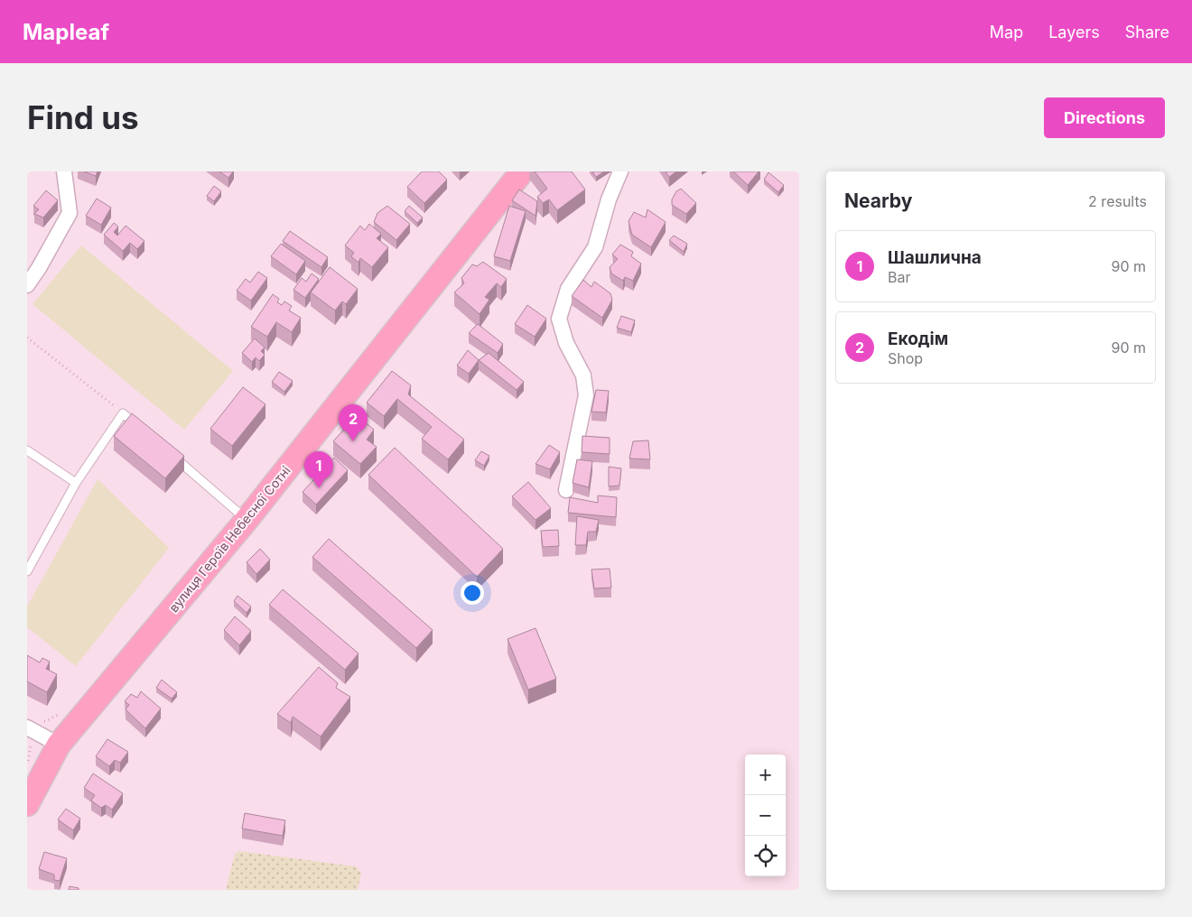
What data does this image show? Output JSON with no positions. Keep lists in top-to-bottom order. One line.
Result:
{"streets":{"main road":["вулиця Героїв Небесної Сотні"]},"page":{"header":"Mapleaf","nav":["Map","Layers","Share"],"buttons":"Directions","title":"Find us","heading":["Nearby","2 results"],"list":[{"mark":"1","name":"Шашлична","note":"Bar","value":"90 m"},{"mark":"2","name":"Екодім","note":"Shop","value":"90 m"}],"pins":["2","1"],"map_buttons":["+","−"]}}
